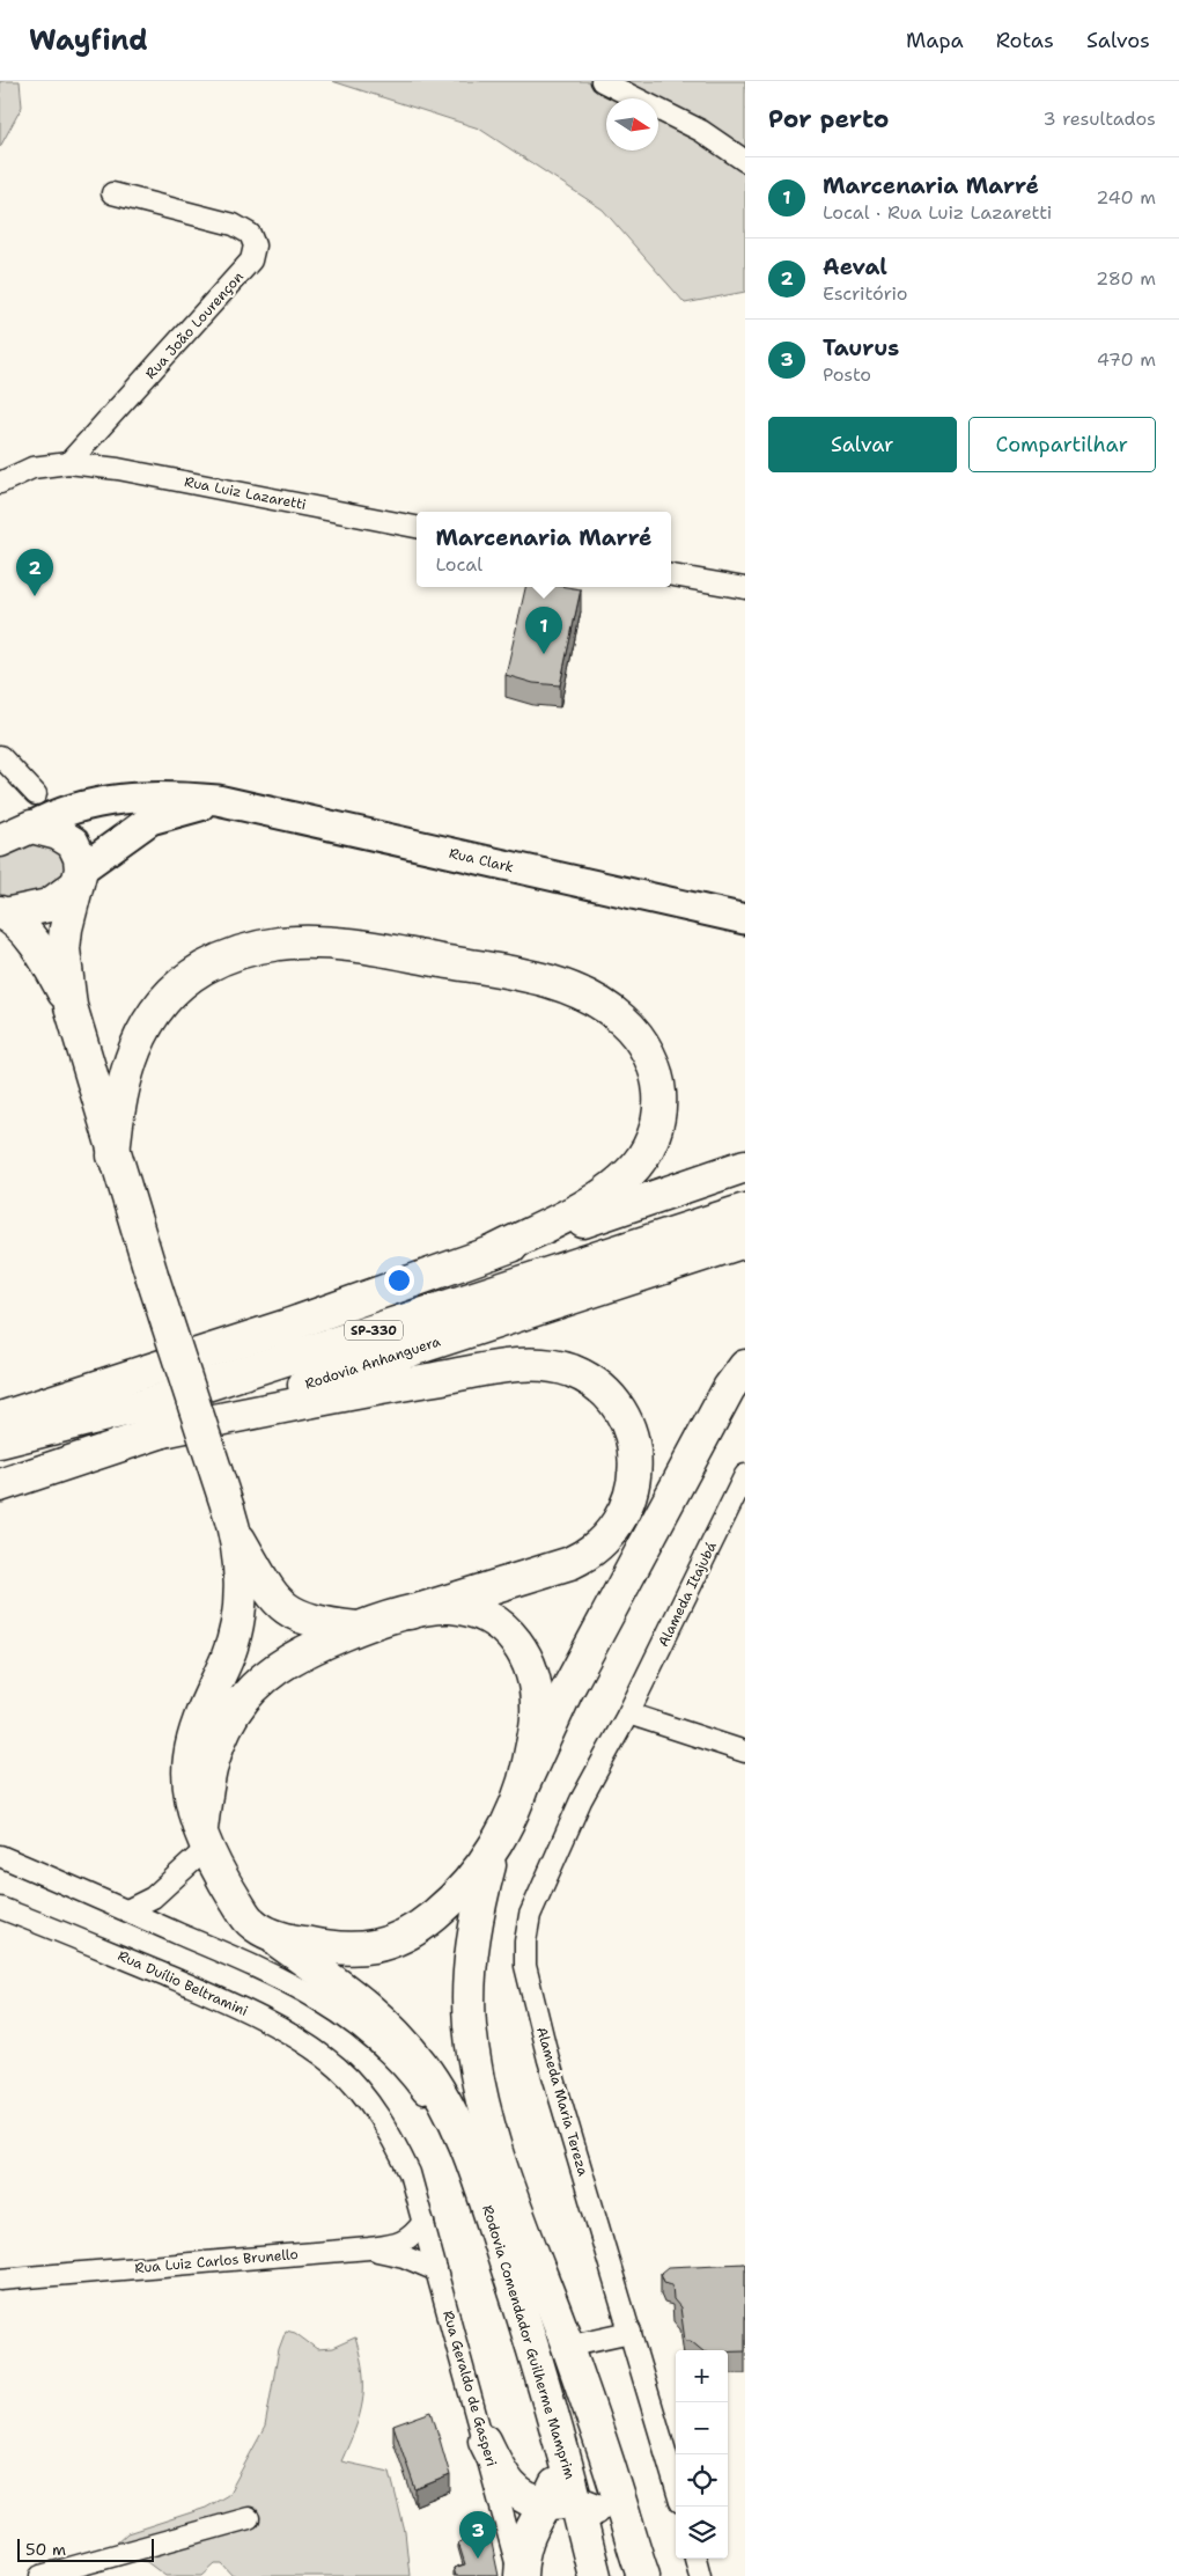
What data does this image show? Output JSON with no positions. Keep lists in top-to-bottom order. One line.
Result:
{"streets":{"main road":["SP-330","Rodovia Anhanguera","Rodovia Comendador Guilherme Mamprim"],"street":["Rua João Lourençon","Rua Luiz Lazaretti","Rua Clark","Alameda Itajubá","Rua Duílio Beltramini","Alameda Maria Tereza","Rua Luiz Carlos Brunello","Rua Geraldo de Gasperi"]},"crossings":[["Rua João Lourençon","Rua Luiz Lazaretti"],["Alameda Itajubá","Alameda Maria Tereza"],["Rua Duílio Beltramini","Rua Luiz Carlos Brunello"],["Rua Duílio Beltramini","Rua Geraldo de Gasperi"]],"scale_bar":"50 m","north":"right","page":{"header":"Wayfind","nav":["Mapa","Rotas","Salvos"],"heading":["Por perto","3 resultados"],"list":[{"mark":"1","name":"Marcenaria Marré","note":"Local · Rua Luiz Lazaretti","value":"240 m"},{"mark":"2","name":"Aeval","note":"Escritório","value":"280 m"},{"mark":"3","name":"Taurus","note":"Posto","value":"470 m"}],"buttons":["Salvar","Compartilhar"],"popup":["Marcenaria Marré","Local"],"pins":["2","1","3"],"map_buttons":["+","−"],"scale":"50 m"}}
